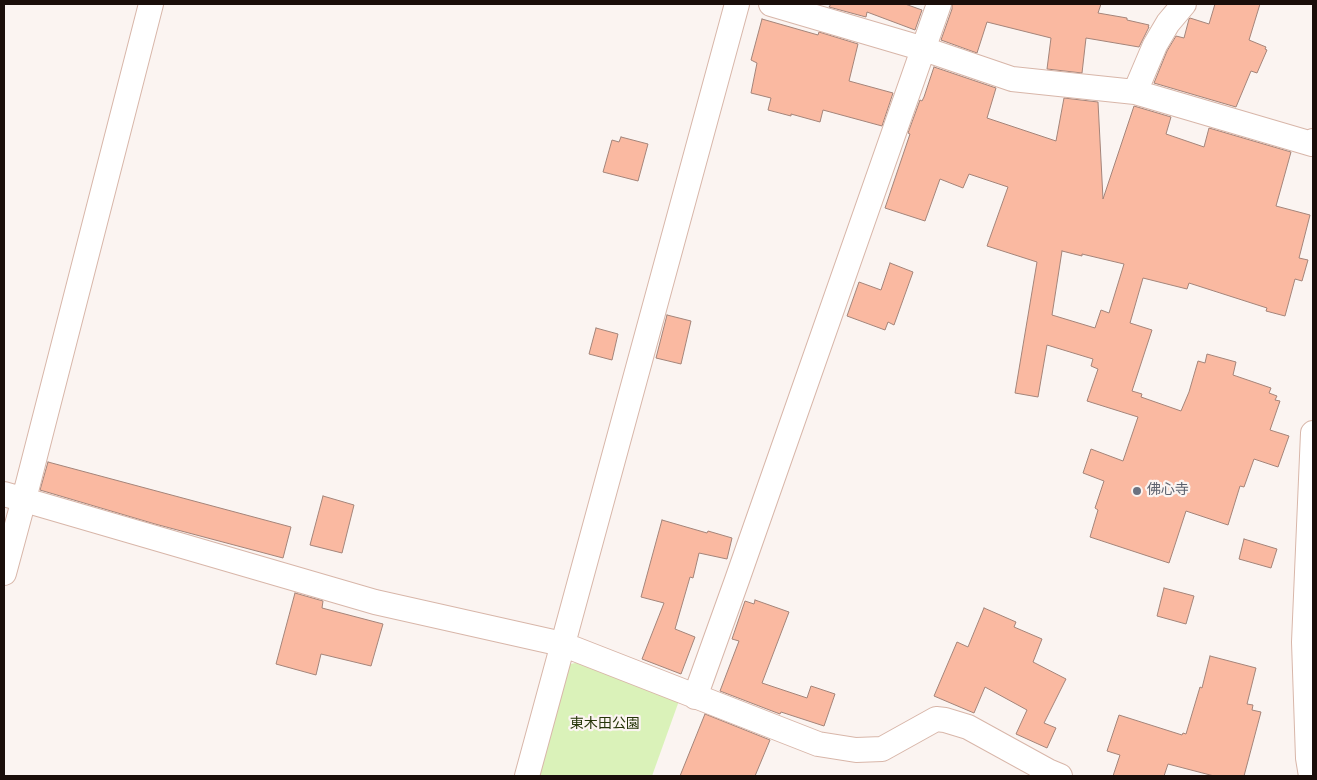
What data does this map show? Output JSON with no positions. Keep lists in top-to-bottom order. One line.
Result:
{"parks":["東木田公園"],"places":["佛心寺"]}
